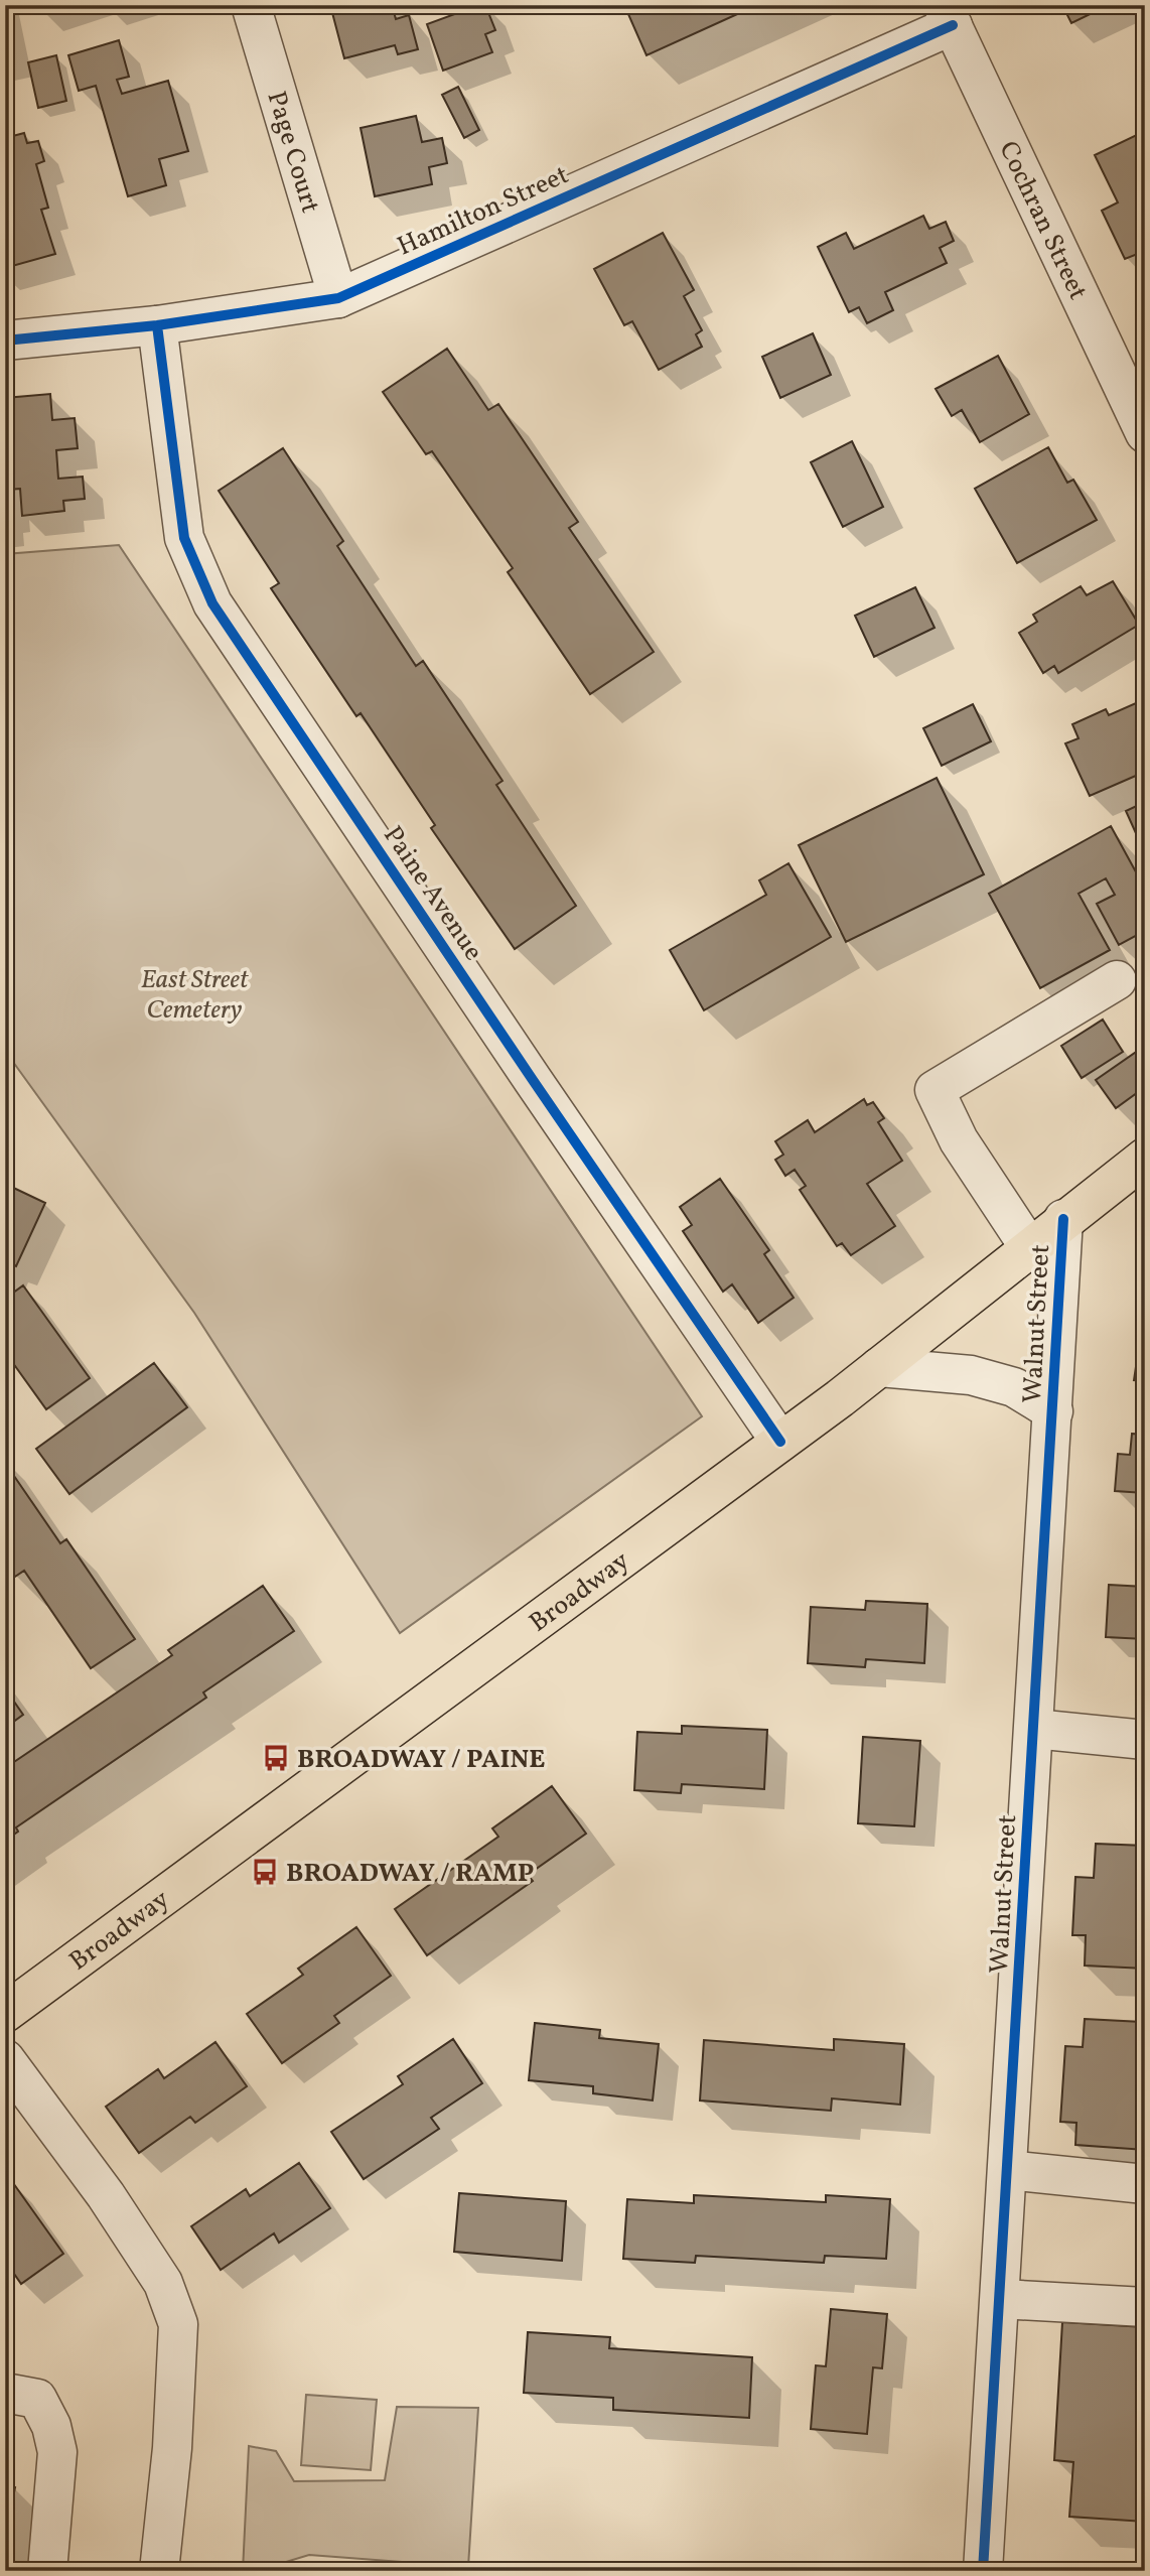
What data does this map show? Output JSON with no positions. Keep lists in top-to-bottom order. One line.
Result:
{"streets":{"main road":["Broadway"],"street":["Page Court","Hamilton Street","Cochran Street","Paine Avenue","Walnut Street"]},"crossings":[["Page Court","Hamilton Street"],["Hamilton Street","Cochran Street"],["Hamilton Street","Paine Avenue"],["Paine Avenue","Broadway"],["Walnut Street","Broadway"]],"parks":["East Street Cemetery"],"places":{"bus stop":["BROADWAY / PAINE","BROADWAY / RAMP"]}}
